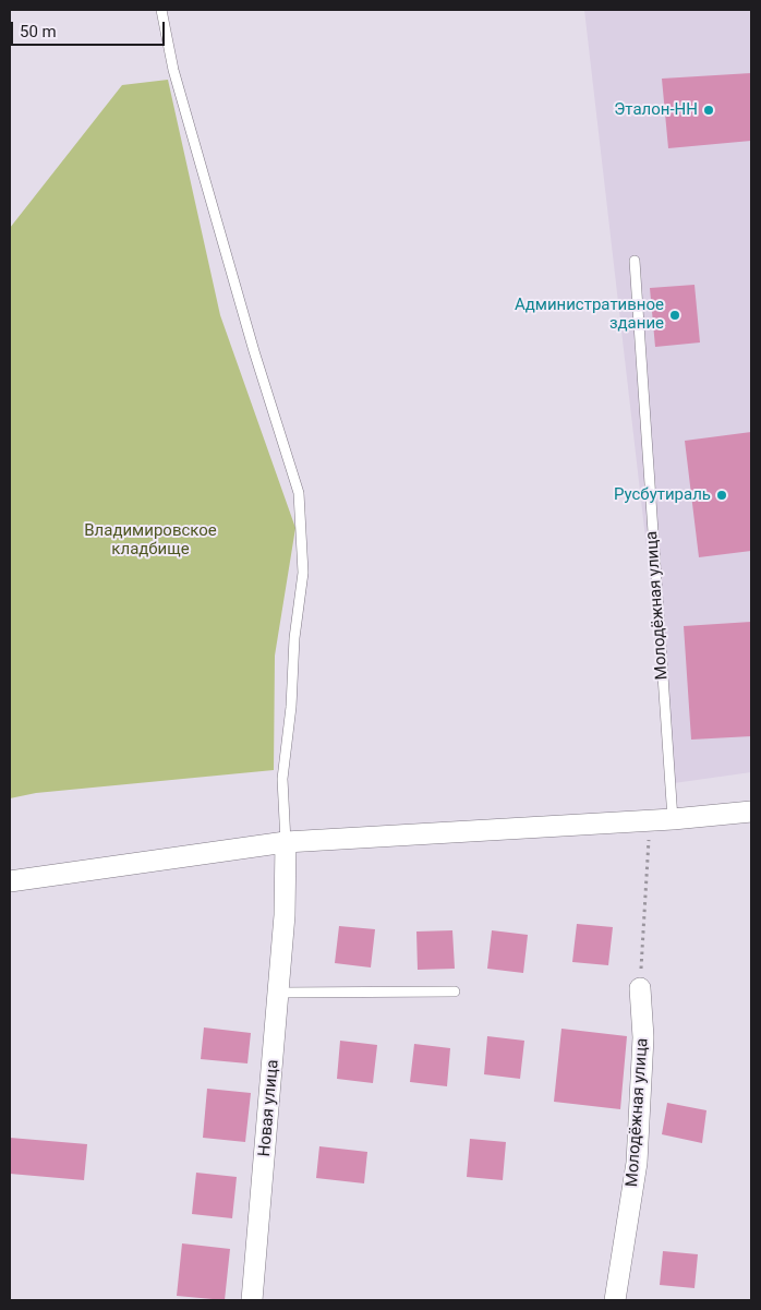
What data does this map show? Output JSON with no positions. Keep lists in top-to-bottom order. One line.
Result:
{"streets":{"street":["Молодёжная улица","Новая улица"]},"parks":["Владимировское кладбище"],"places":["Эталон-НН","Административное здание","Русбутираль"],"scale_bar":"50 m"}
